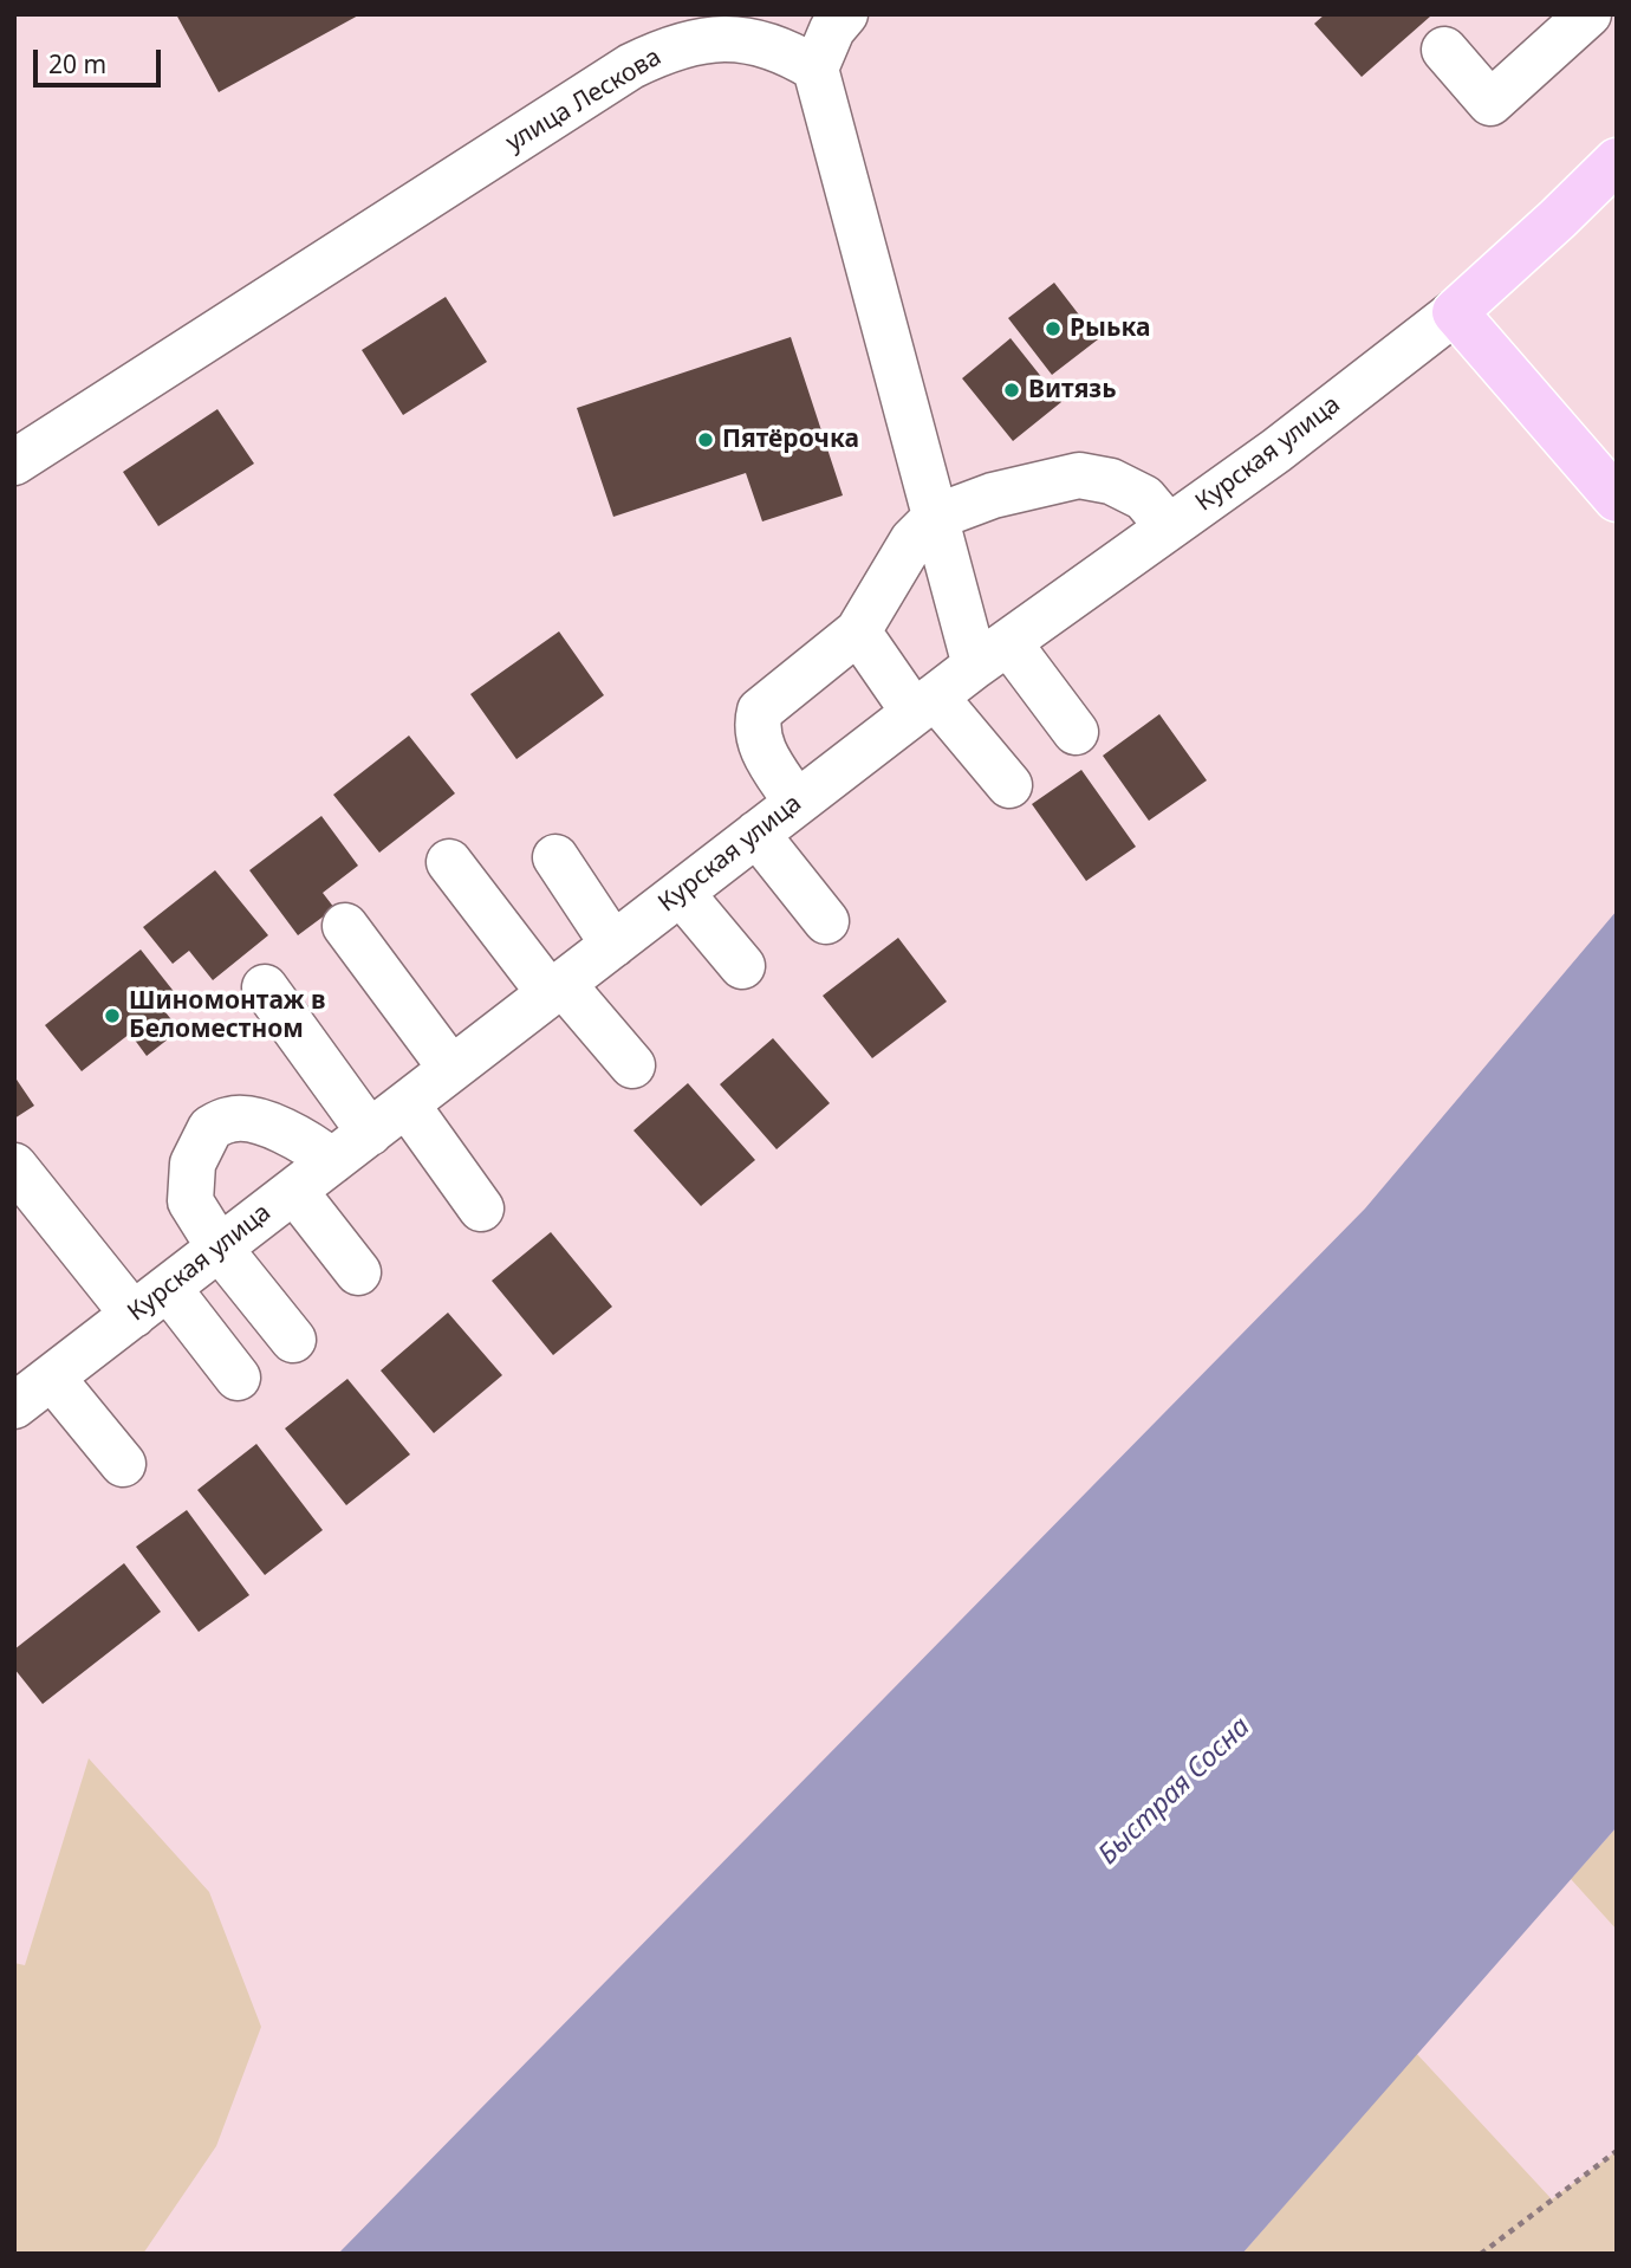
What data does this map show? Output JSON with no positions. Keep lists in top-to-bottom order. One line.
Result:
{"streets":{"main road":["Курская улица"],"street":["улица Лескова"]},"water":["Быстрая Сосна"],"places":["Рыька","Витязь","Пятёрочка","Шиномонтаж в Беломестном"],"scale_bar":"20 m"}
